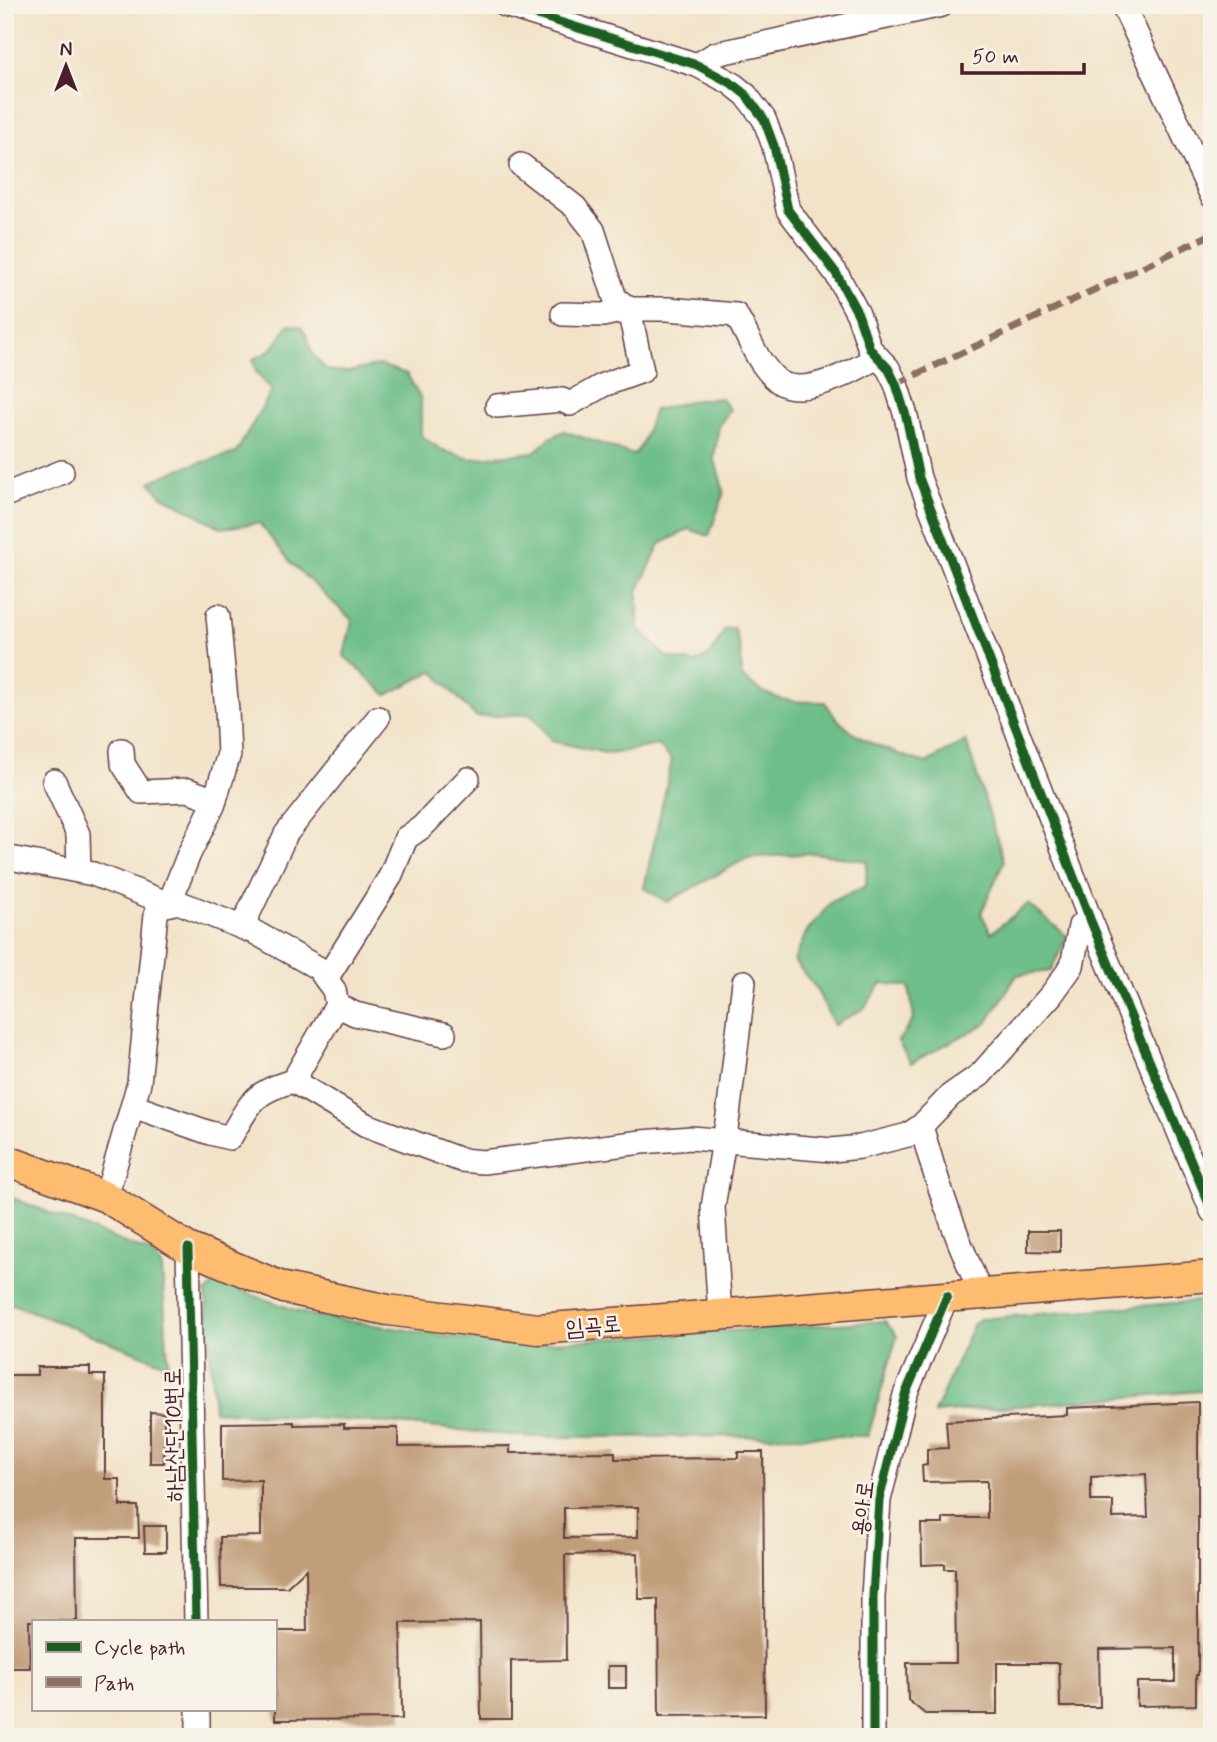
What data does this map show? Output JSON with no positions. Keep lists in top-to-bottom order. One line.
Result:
{"streets":{"main road":["임곡로"],"street":["하남산단10번로","용아로"]},"crossings":[["임곡로","하남산단10번로"],["임곡로","용아로"]],"legend":["Cycle path","Path"],"scale_bar":"50 m","north":"top"}
